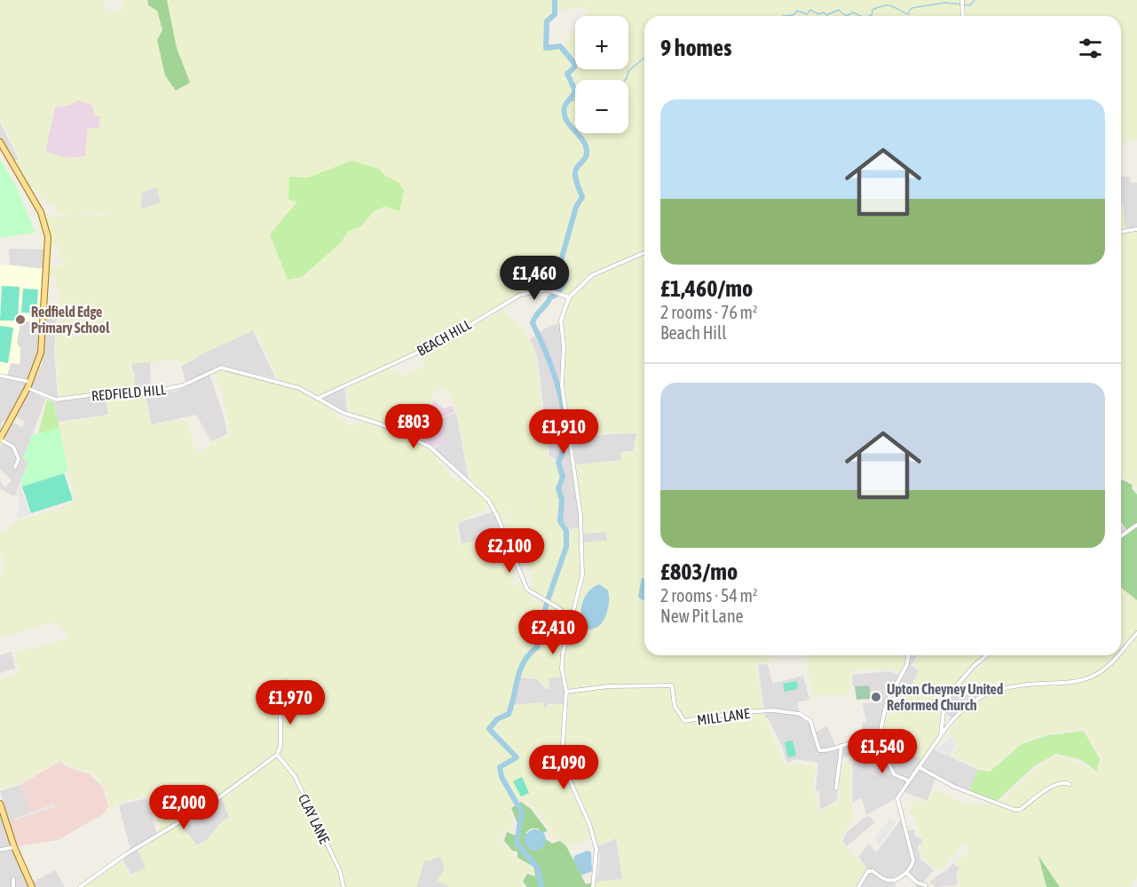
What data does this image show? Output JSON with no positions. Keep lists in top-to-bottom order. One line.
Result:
{"streets":{"street":["BEACH HILL","REDFIELD HILL","MILL LANE","CLAY LANE"]},"crossings":[["BEACH HILL","REDFIELD HILL"]],"places":["Redfield Edge Primary School","Upton Cheyney United Reformed Church"],"page":{"map_buttons":["+","−"],"heading":"9 homes","list":[{"name":"£1,460/mo","note":"2 rooms · 76 m² · Beach Hill"},{"name":"£803/mo","note":"2 rooms · 54 m² · New Pit Lane"}],"price":["£1,460","£803","£1,910","£2,100","£2,410","£1,970","£1,540","£1,090","£2,000"]}}
